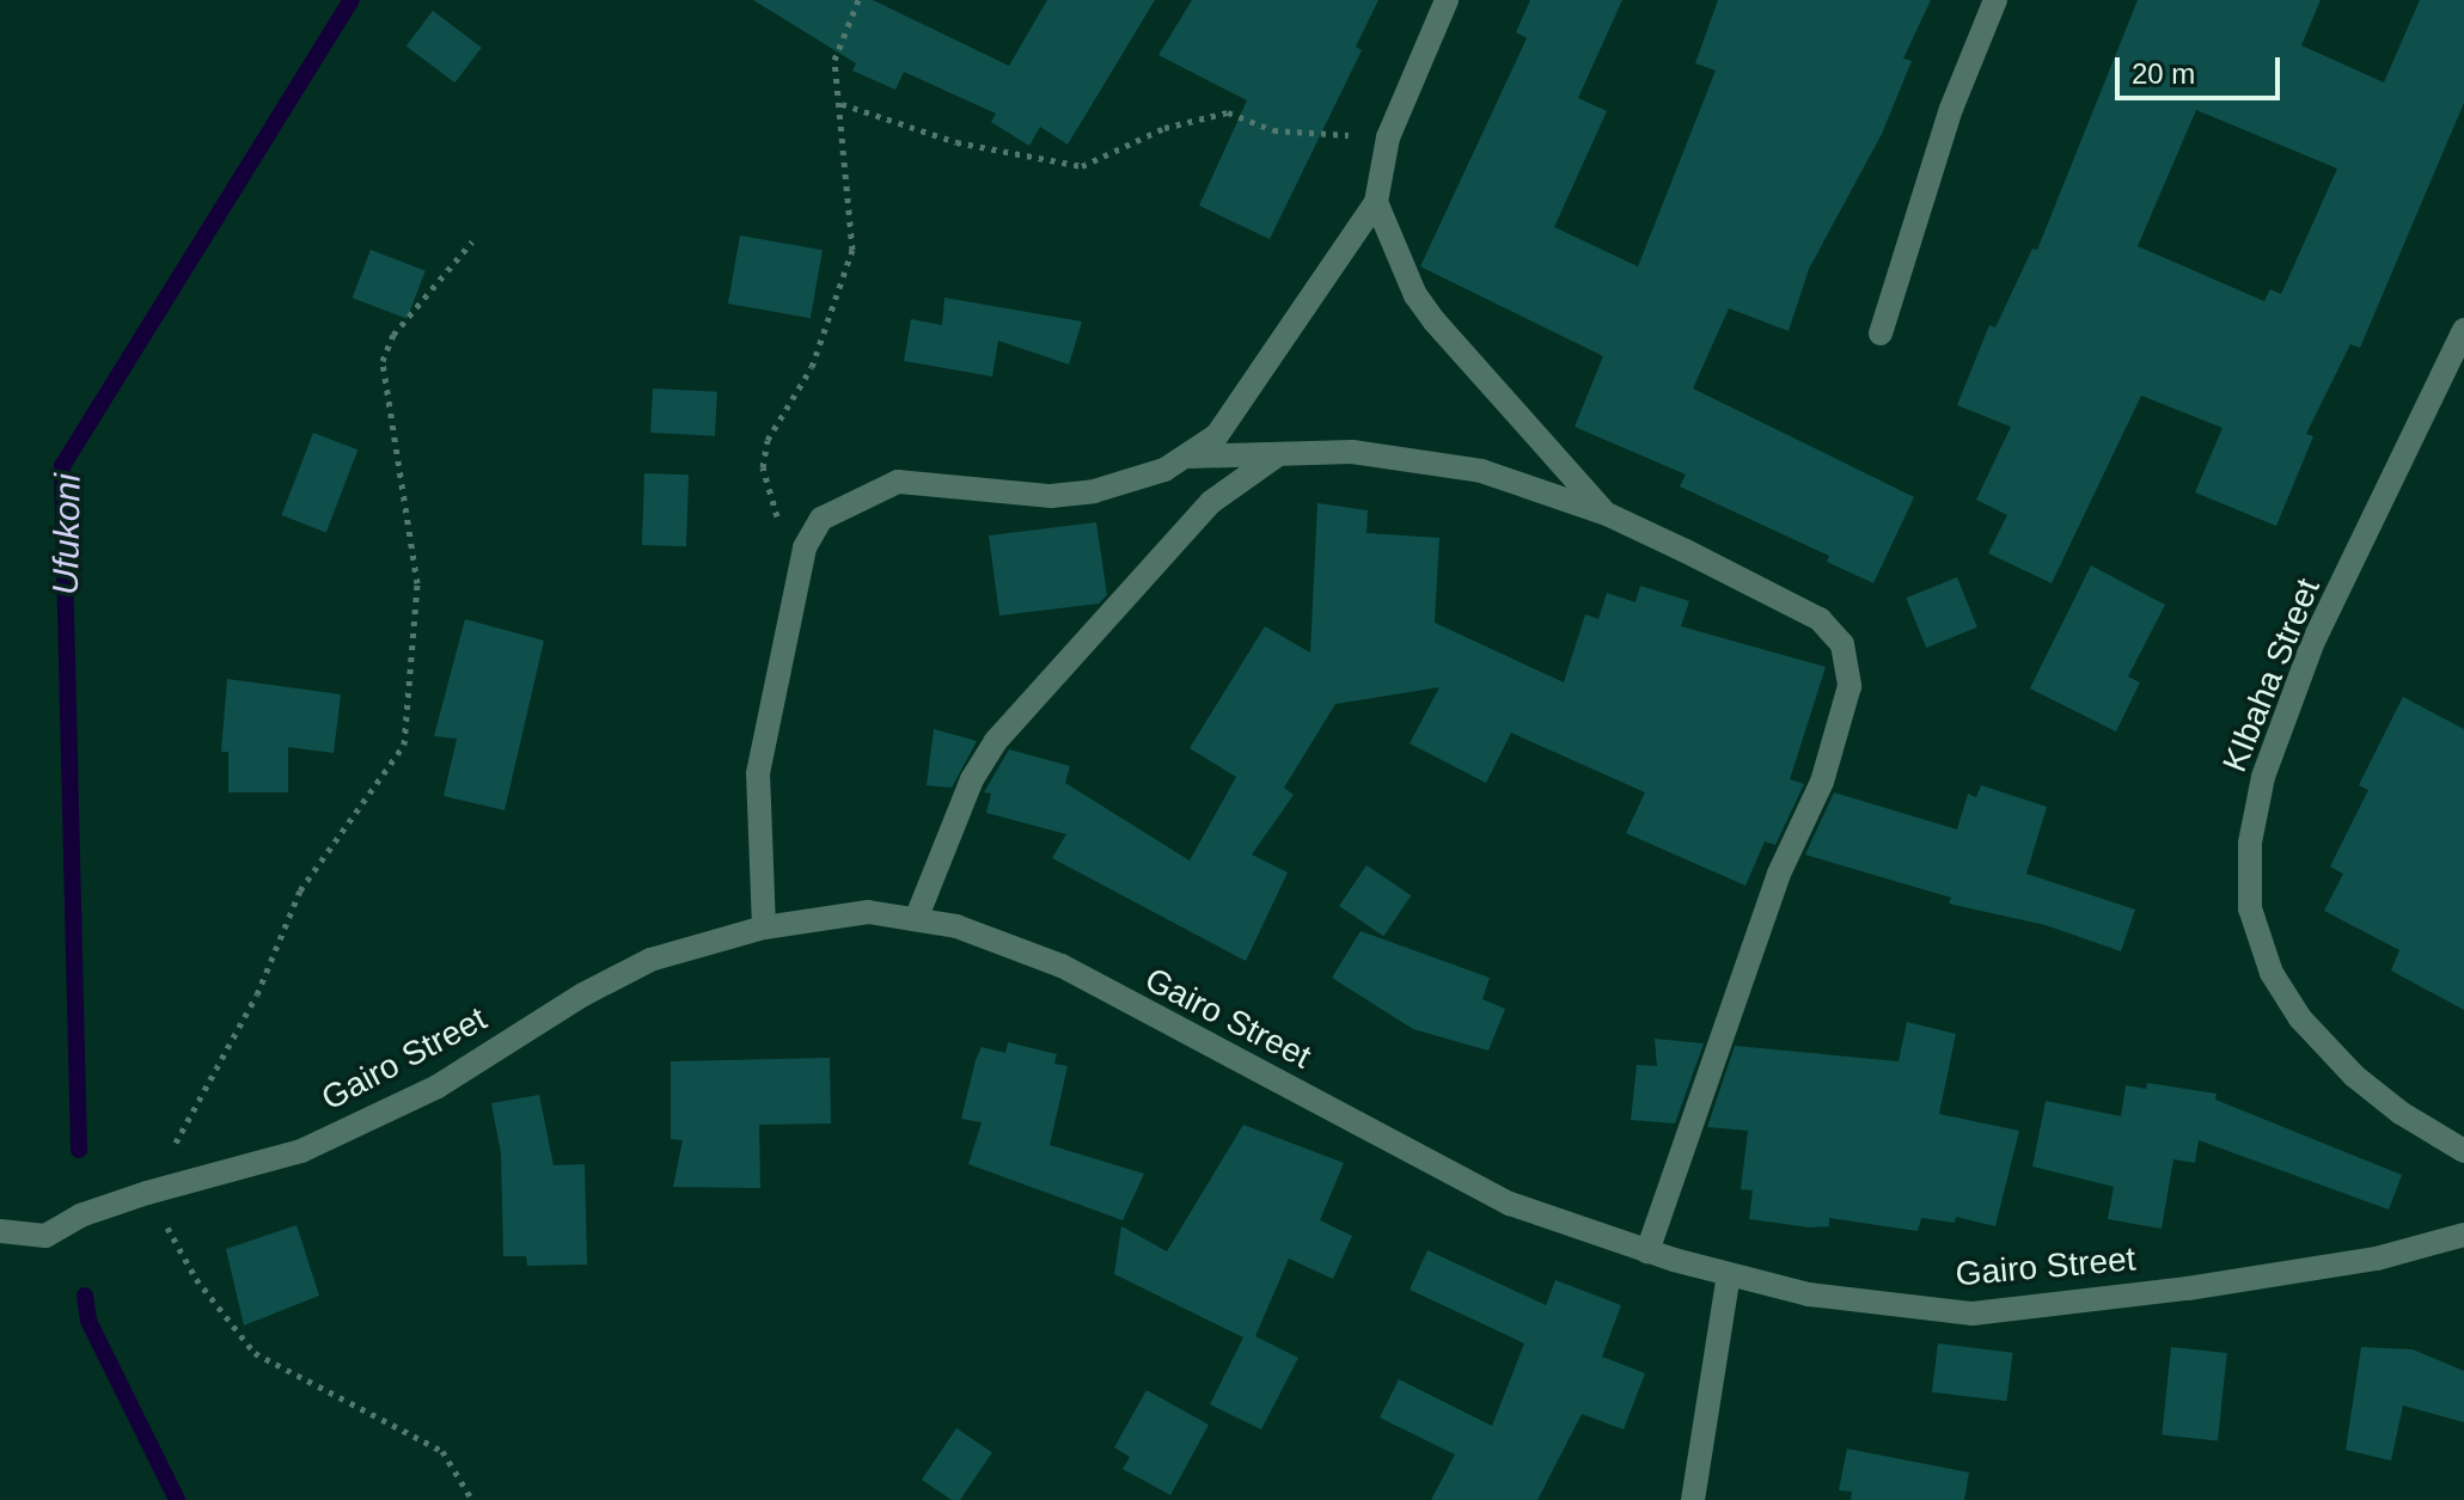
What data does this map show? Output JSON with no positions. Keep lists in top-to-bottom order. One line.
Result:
{"streets":{"street":["KIbaha Street","Gairo Street"]},"water":["Ufukoni"],"scale_bar":"20 m"}
